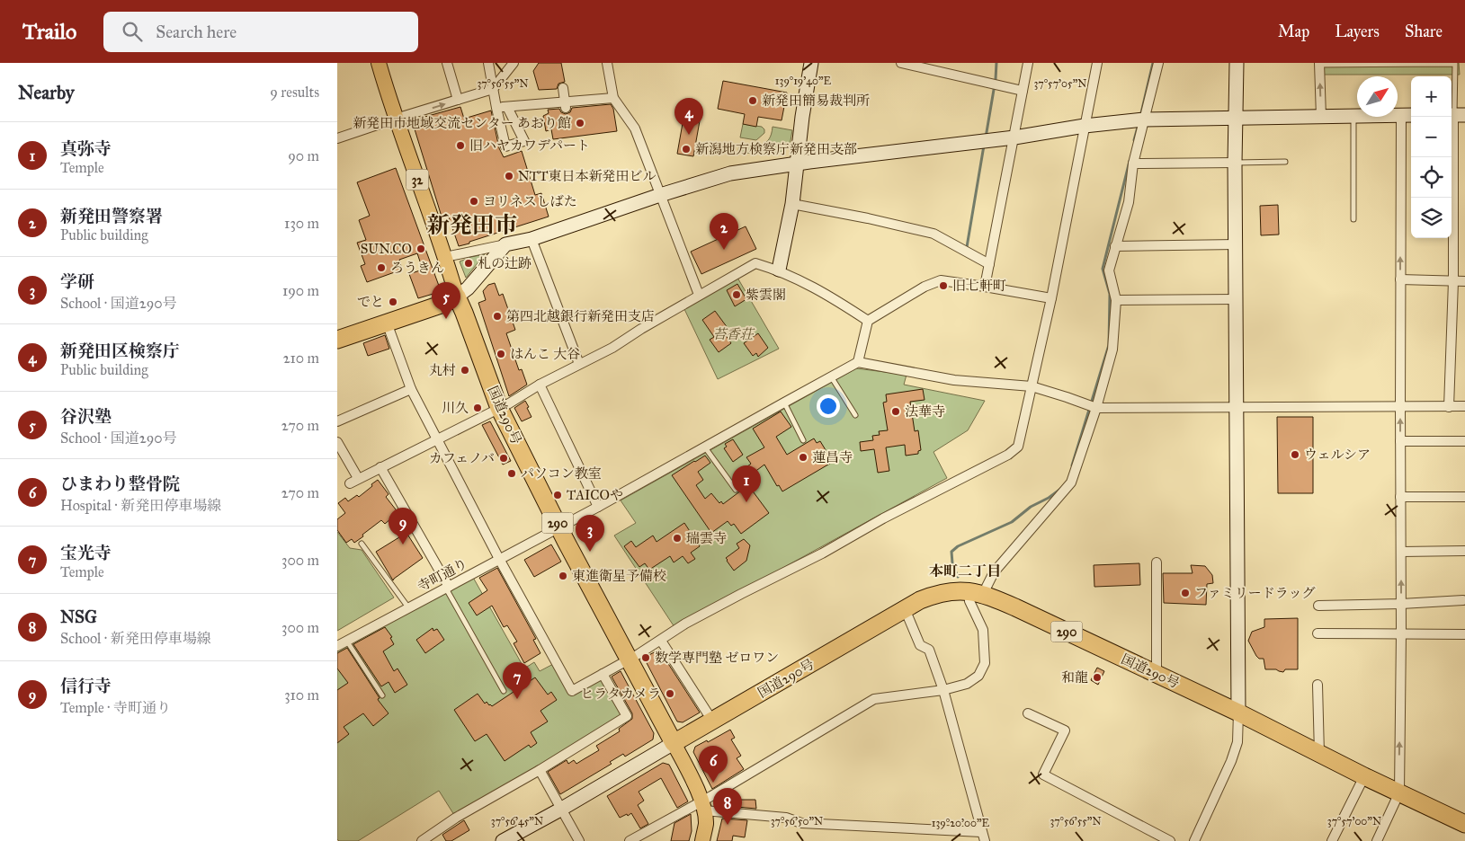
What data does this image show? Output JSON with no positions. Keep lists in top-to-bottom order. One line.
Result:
{"streets":{"highway":["国道290号","290"],"main road":["32"],"street":["寺町通り"]},"crossings":[["32","国道290号"],["国道290号","寺町通り"]],"districts":["新発田市","本町二丁目"],"parks":["苔香荘"],"places":["新発田簡易裁判所","新発田市地域交流センター あおり館","旧ハヤカワデパート","新潟地方検察庁新発田支部","NTT東日本新発田ビル","ヨリネスしばた","SUN.CO","札の辻跡","ろうきん","旧七軒町","紫雲閣","でと","第四北越銀行新発田支店","はんこ 大谷","丸村","川久","法華寺","ウェルシア","蓮昌寺","カフェノバ","パソコン教室","TAICOや","瑞雲寺","東進衛星予備校","ファミリードラッグ","数学専門塾 ゼロワン","和龍","ヒラタカメラ"],"north":"top right","page":{"header":"Trailo","search":"Search here","nav":["Map","Layers","Share"],"heading":["Nearby","9 results"],"map_buttons":["+","−"],"pins":["4","2","5","1","9","3","7","6","8"],"list":[{"mark":"1","name":"真弥寺","note":"Temple","value":"90 m"},{"mark":"2","name":"新発田警察署","note":"Public building","value":"130 m"},{"mark":"3","name":"学研","note":"School · 国道290号","value":"190 m"},{"mark":"4","name":"新発田区検察庁","note":"Public building","value":"210 m"},{"mark":"5","name":"谷沢塾","note":"School · 国道290号","value":"270 m"},{"mark":"6","name":"ひまわり整骨院","note":"Hospital · 新発田停車場線","value":"270 m"},{"mark":"7","name":"宝光寺","note":"Temple","value":"300 m"},{"mark":"8","name":"NSG","note":"School · 新発田停車場線","value":"300 m"},{"mark":"9","name":"信行寺","note":"Temple · 寺町通り","value":"310 m"}]},"coordinates":["139°19'40\"E","37°56'55\"N","37°57'05\"N","37°56'45\"N","37°56'50\"N","37°57'00\"N","139°20'00\"E"]}
